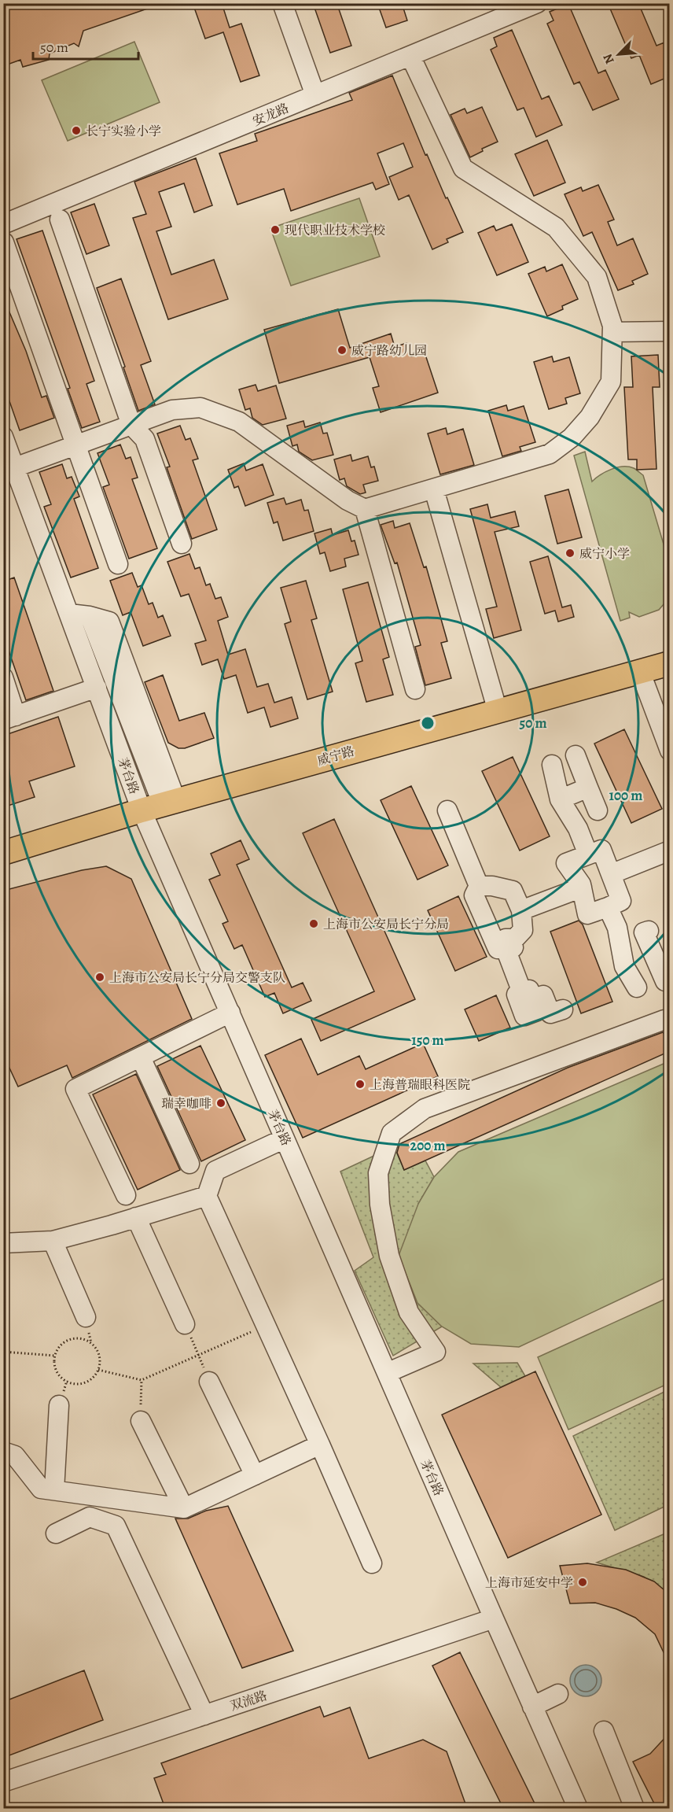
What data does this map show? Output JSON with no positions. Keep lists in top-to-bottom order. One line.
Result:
{"streets":{"main road":["威宁路"],"street":["安龙路","茅台路","双流路"]},"crossings":[["威宁路","茅台路"],["茅台路","双流路"]],"places":["长宁实验小学","现代职业技术学校","威宁路幼儿园","威宁小学","上海市公安局长宁分局","上海市公安局长宁分局交警支队","上海普瑞眼科医院","瑞幸咖啡","上海市延安中学"],"scale_bar":"50 m","north":"bottom left","rings":["50 m","100 m","150 m","200 m"]}
